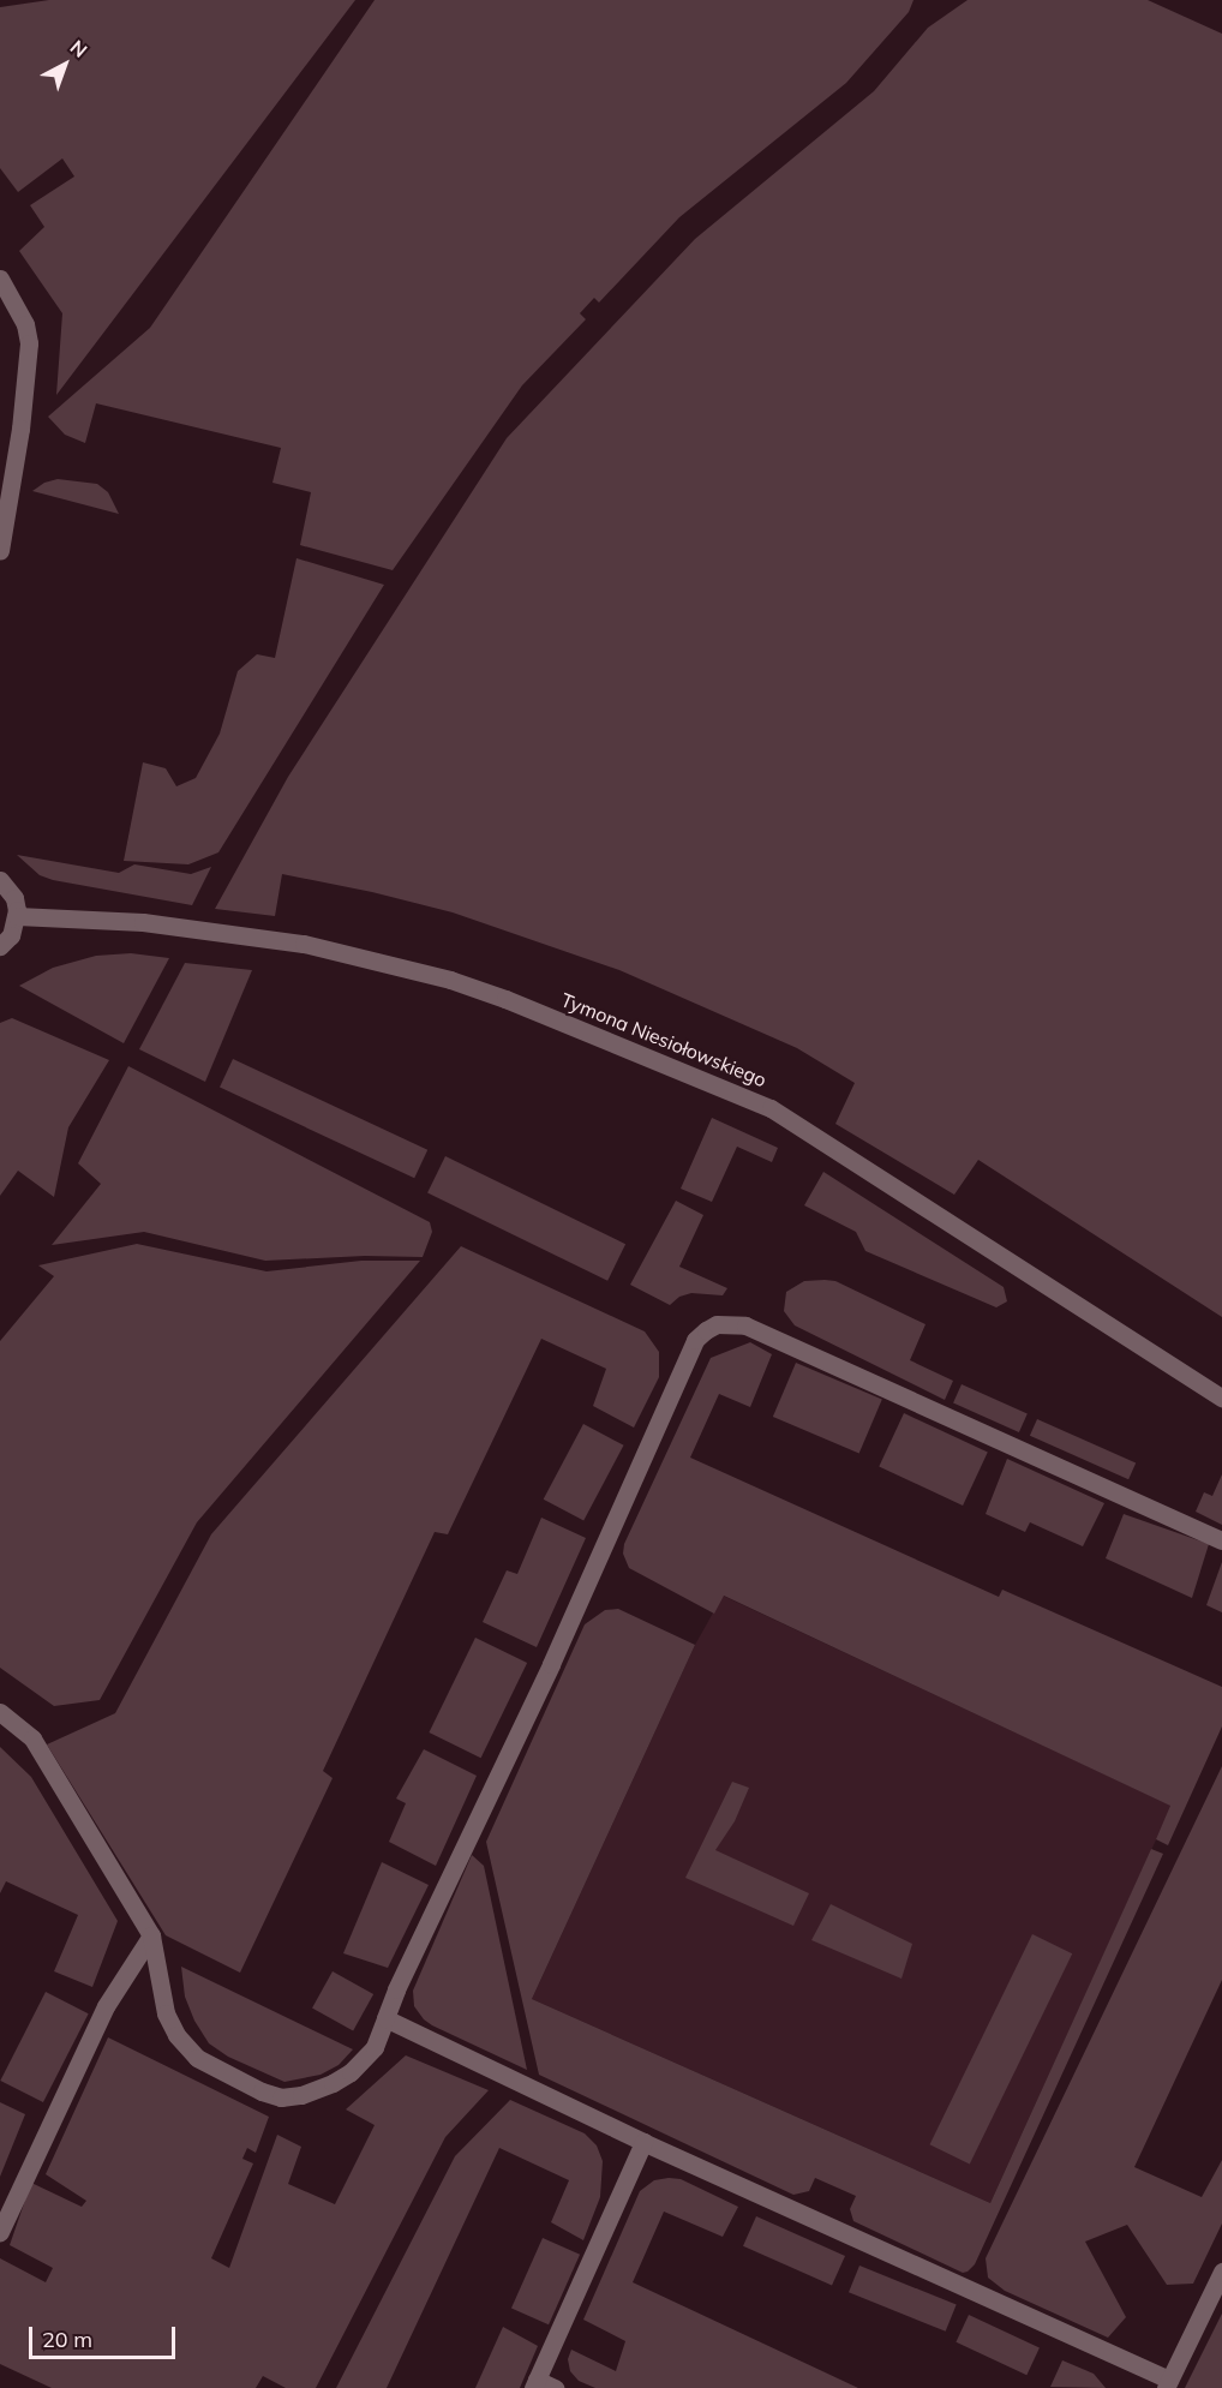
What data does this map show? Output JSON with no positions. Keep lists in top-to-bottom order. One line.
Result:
{"streets":{"street":["Tymona Niesiołowskiego"]},"scale_bar":"20 m","north":"top right"}
